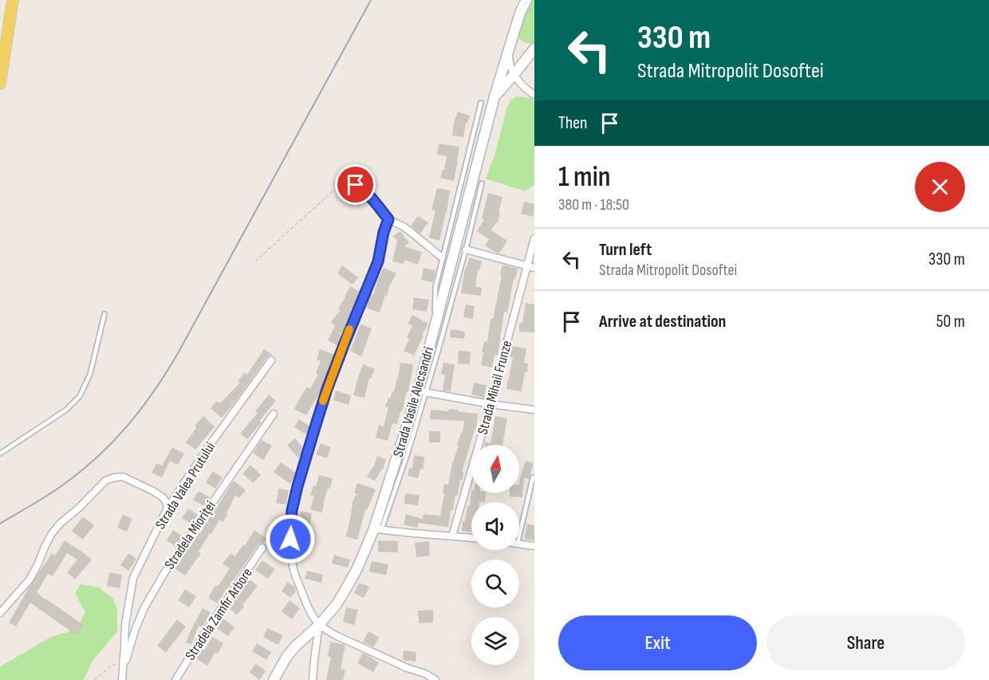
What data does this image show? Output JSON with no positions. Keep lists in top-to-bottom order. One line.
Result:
{"streets":{"main road":["Strada Vasile Alecsandri"],"street":["Strada Mihail Frunze","Strada Valea Prutului","Stradela Mioriței","Stradela Zamfir Arbore"]},"crossings":[["Strada Valea Prutului","Stradela Mioriței"]],"north":"top","page":{"turn":["330 m","Strada Mitropolit Dosoftei"],"then":"Then","heading":["1 min","380 m · 18:50"],"list":[{"name":"Turn left","note":"Strada Mitropolit Dosoftei","value":"330 m"},{"name":"Arrive at destination","value":"50 m"}],"buttons":["Exit","Share"]}}
